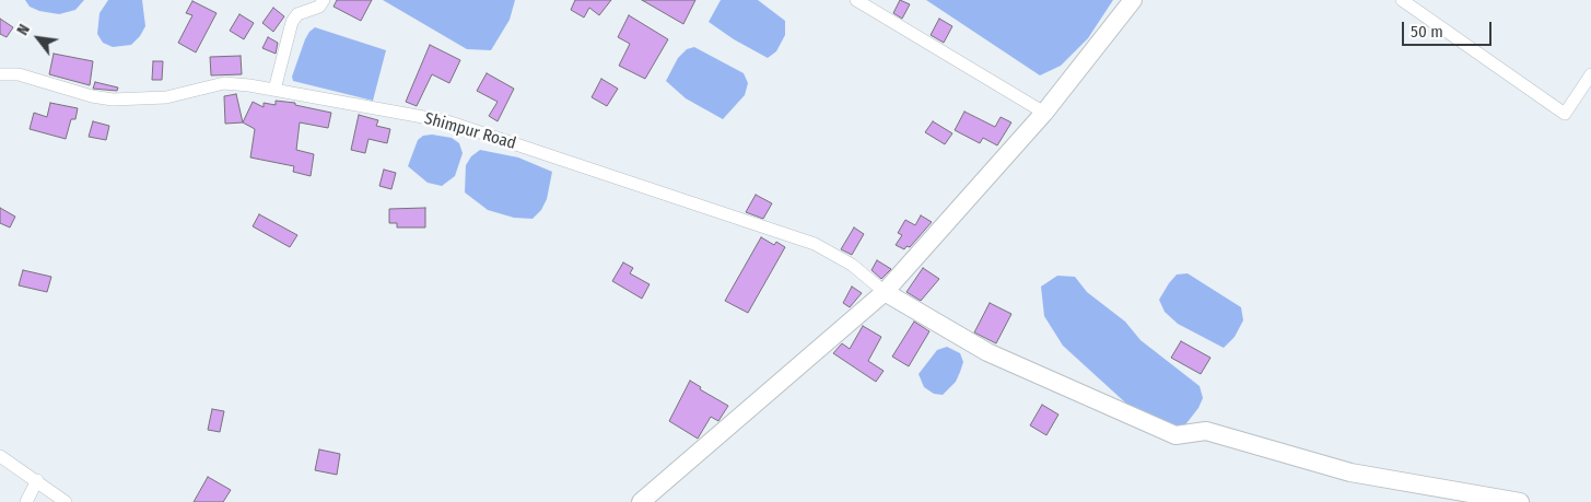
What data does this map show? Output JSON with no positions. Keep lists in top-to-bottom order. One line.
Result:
{"streets":{"street":["Shimpur Road"]},"scale_bar":"50 m","north":"top left"}
